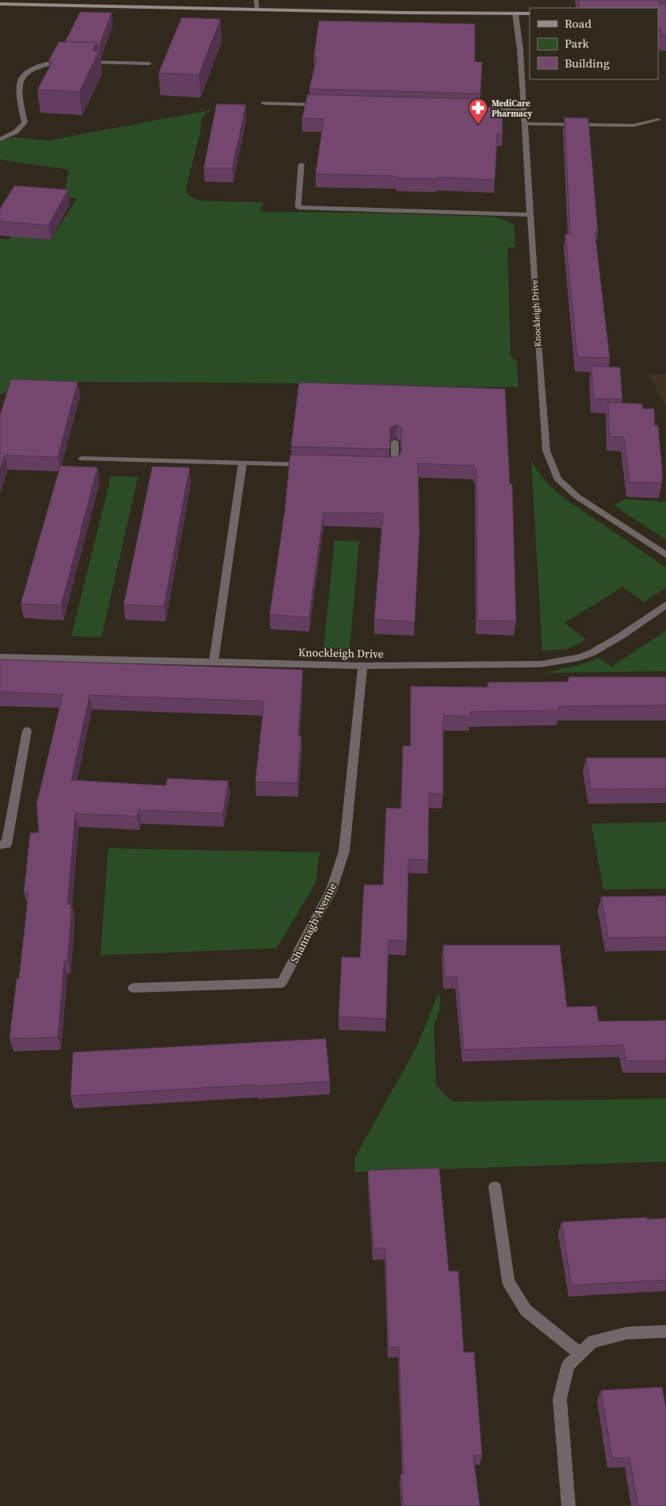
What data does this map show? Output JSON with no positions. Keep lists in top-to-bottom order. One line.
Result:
{"streets":{"street":["Knockleigh Drive","Shannagh Avenue"]},"crossings":[["Knockleigh Drive","Shannagh Avenue"]],"places":{"pharmacy":["MediCare Pharmacy"]},"legend":["Road","Park","Building"]}
